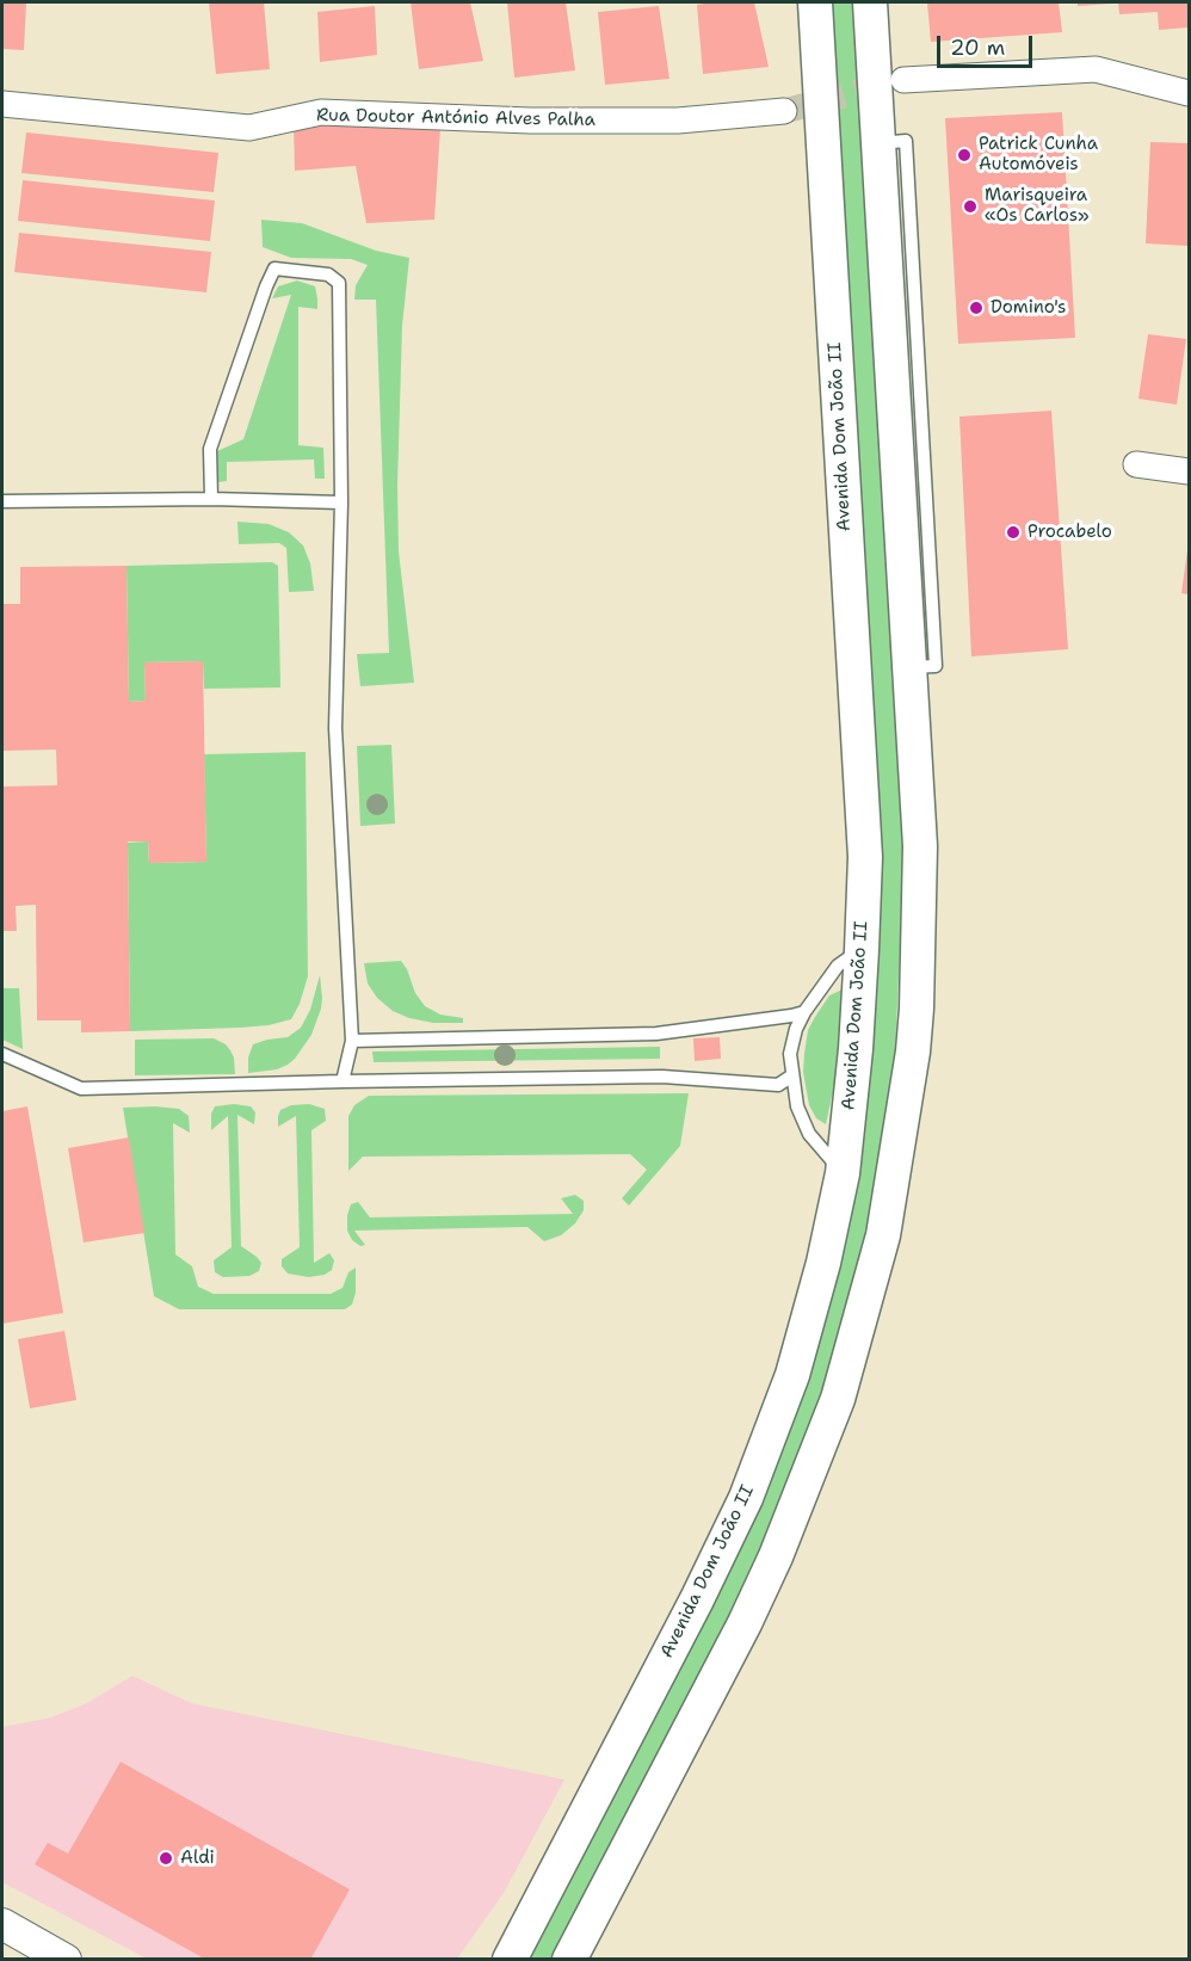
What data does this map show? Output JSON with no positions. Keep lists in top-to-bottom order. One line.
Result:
{"streets":{"main road":["Avenida Dom João II"],"street":["Rua Doutor António Alves Palha"]},"places":["Patrick Cunha Automóveis","Marisqueira «Os Carlos»","Domino's","Procabelo","Aldi"],"scale_bar":"20 m"}
